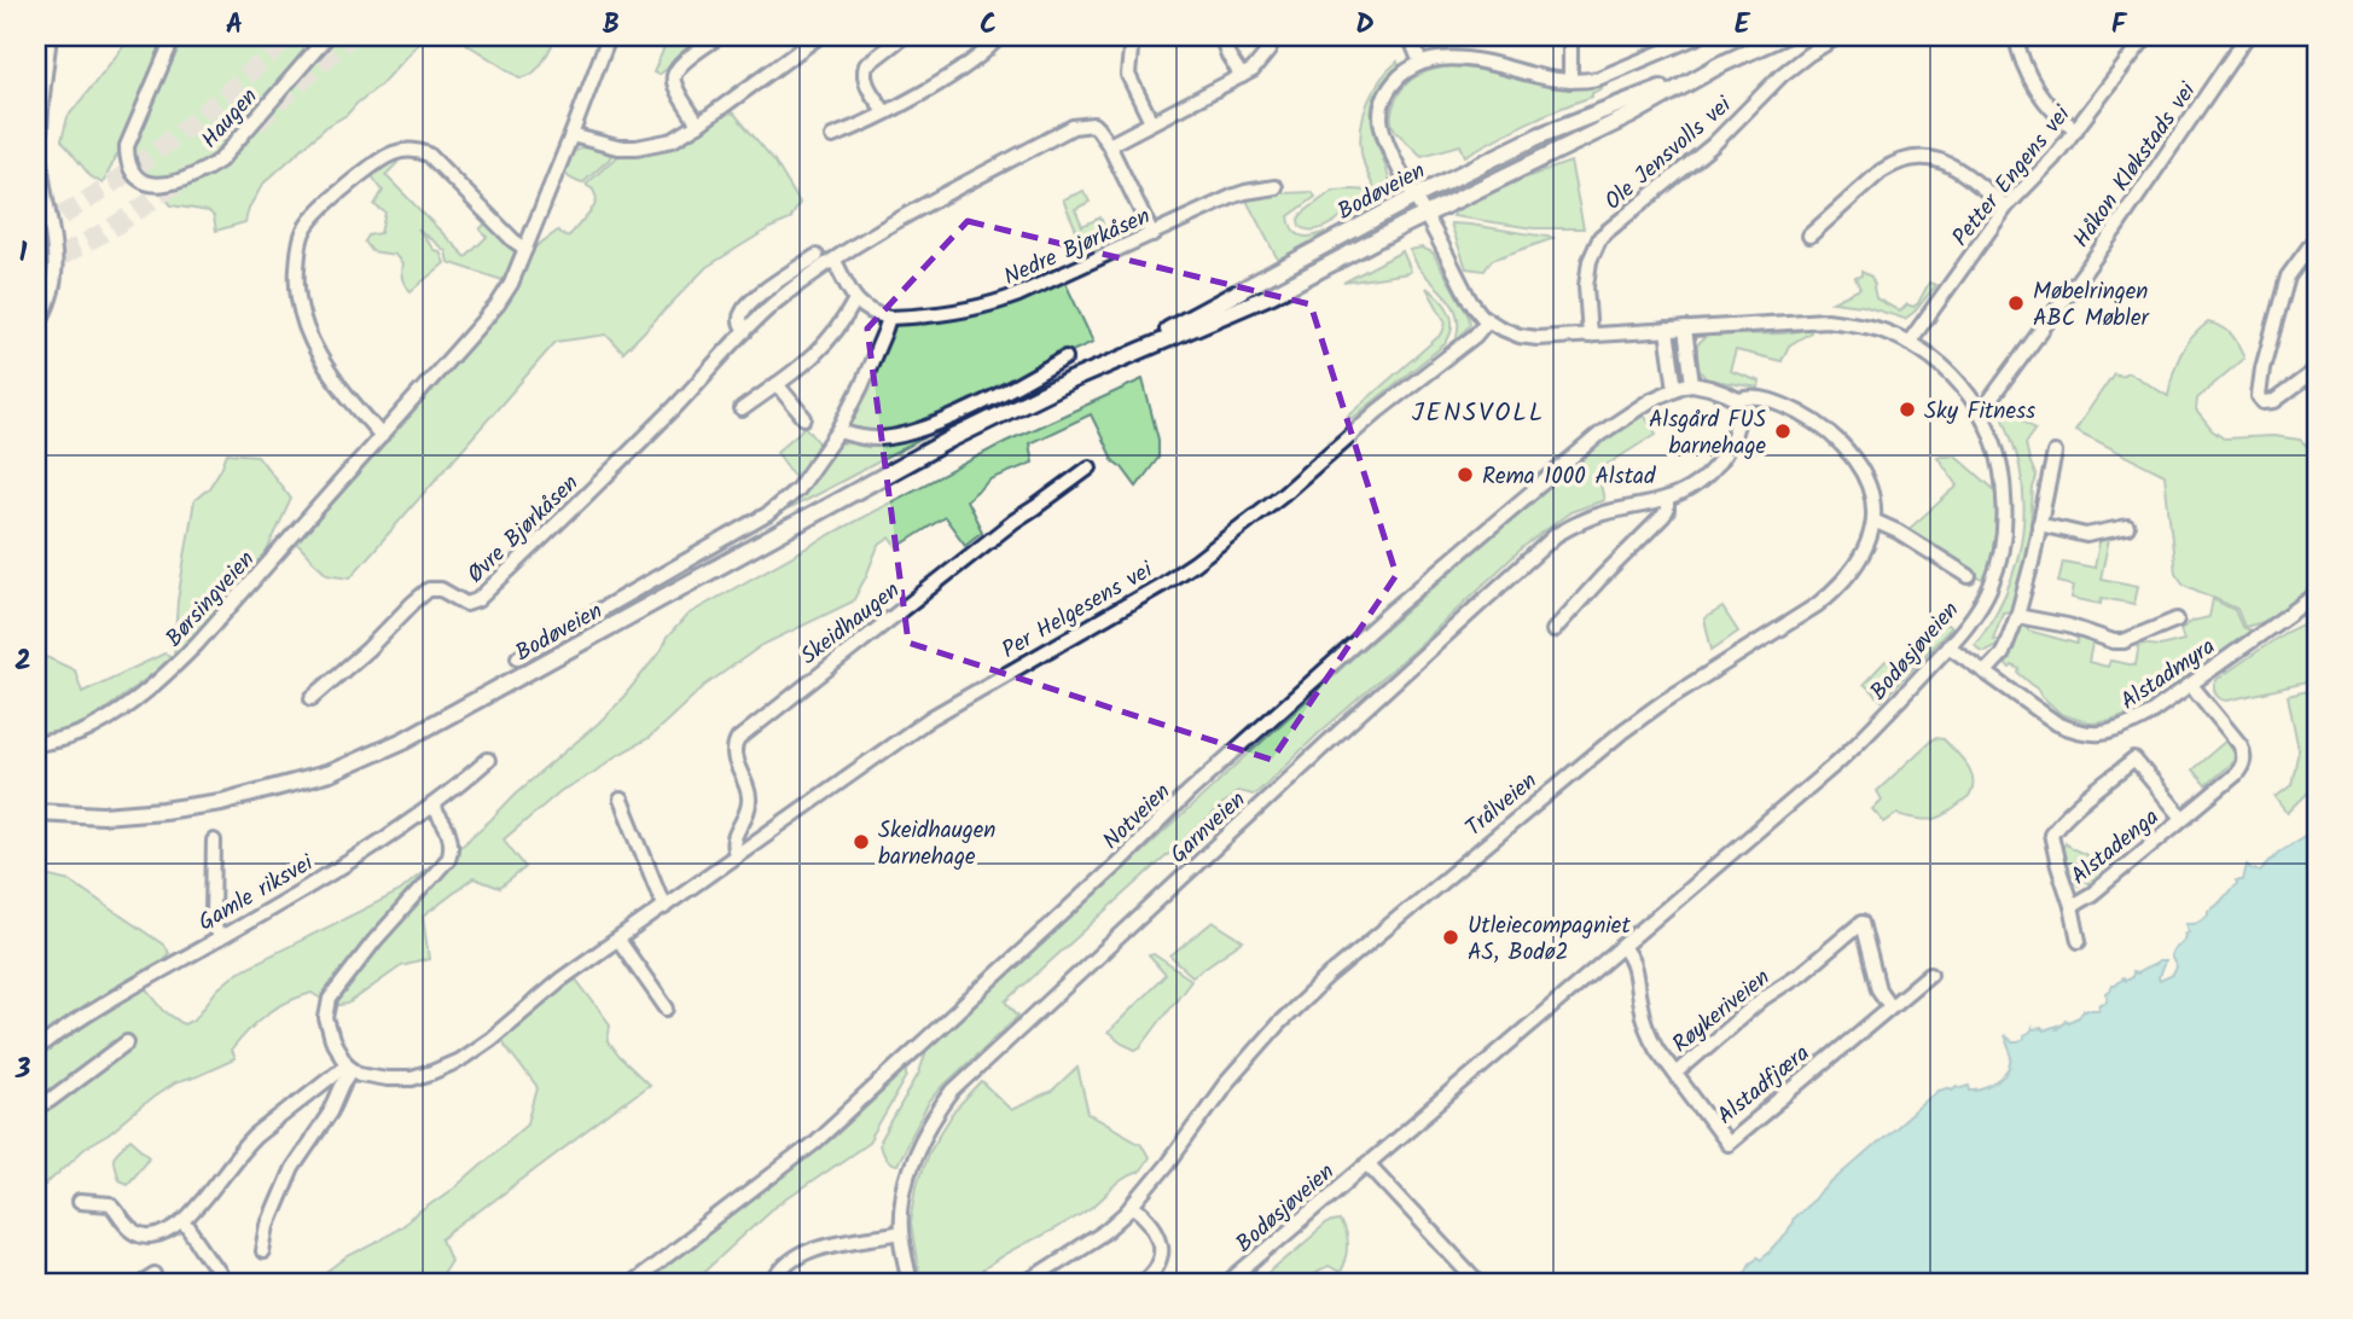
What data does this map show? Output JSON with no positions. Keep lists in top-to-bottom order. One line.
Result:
{"streets":{"main road":["Bodøveien"],"street":["Haugen","Ole Jensvolls vei","Håkon Kløkstads vei","Petter Engens vei","Nedre Bjørkåsen","Øvre Bjørkåsen","Børsingveien","Per Helgesens vei","Skeidhaugen","Bodøsjøveien","Alstadmyra","Trålveien","Notveien","Garnveien","Alstadenga","Gamle riksvei","Røykeriveien","Alstadfjæra"]},"crossings":[["Ole Jensvolls vei","Bodøsjøveien"],["Håkon Kløkstads vei","Bodøsjøveien"],["Petter Engens vei","Bodøsjøveien"],["Per Helgesens vei","Skeidhaugen"],["Per Helgesens vei","Bodøsjøveien"],["Bodøsjøveien","Alstadmyra"],["Bodøsjøveien","Røykeriveien"],["Alstadmyra","Alstadenga"],["Røykeriveien","Alstadfjæra"]],"districts":["JENSVOLL"],"places":["Møbelringen ABC Møbler","Sky Fitness","Alsgård FUS barnehage","Rema 1000 Alstad","Skeidhaugen barnehage","Utleiecompagniet AS, Bodø2"],"grid":{"columns":["A","B","C","D","E","F"],"rows":["1","2","3"]}}
